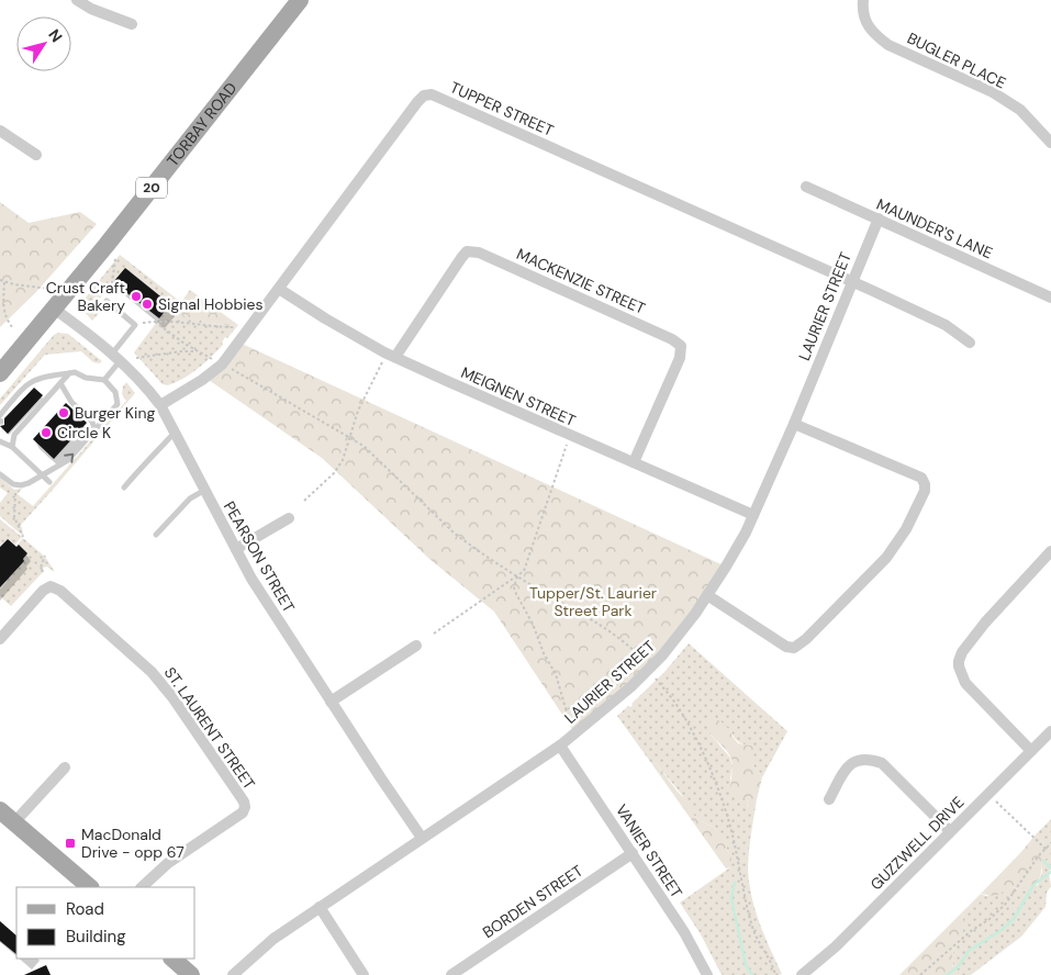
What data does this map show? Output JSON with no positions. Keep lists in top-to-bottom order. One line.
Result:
{"streets":{"main road":["TORBAY ROAD","20"],"street":["BUGLER PLACE","TUPPER STREET","MAUNDER'S LANE","MACKENZIE STREET","LAURIER STREET","MEIGNEN STREET","PEARSON STREET","ST. LAURENT STREET","GUZZWELL DRIVE","VANIER STREET","BORDEN STREET"]},"crossings":[["TUPPER STREET","LAURIER STREET"],["TUPPER STREET","MEIGNEN STREET"],["TUPPER STREET","PEARSON STREET"],["TORBAY ROAD","PEARSON STREET"],["MAUNDER'S LANE","LAURIER STREET"],["MACKENZIE STREET","MEIGNEN STREET"],["LAURIER STREET","MEIGNEN STREET"],["LAURIER STREET","PEARSON STREET"],["LAURIER STREET","VANIER STREET"],["VANIER STREET","BORDEN STREET"]],"parks":["Tupper/St. Laurier Street Park"],"places":{"other":["Crust Craft Bakery","Signal Hobbies","Burger King","Circle K"],"transit":["MacDonald Drive - opp 67"]},"legend":["Road","Building"],"north":"top right"}
